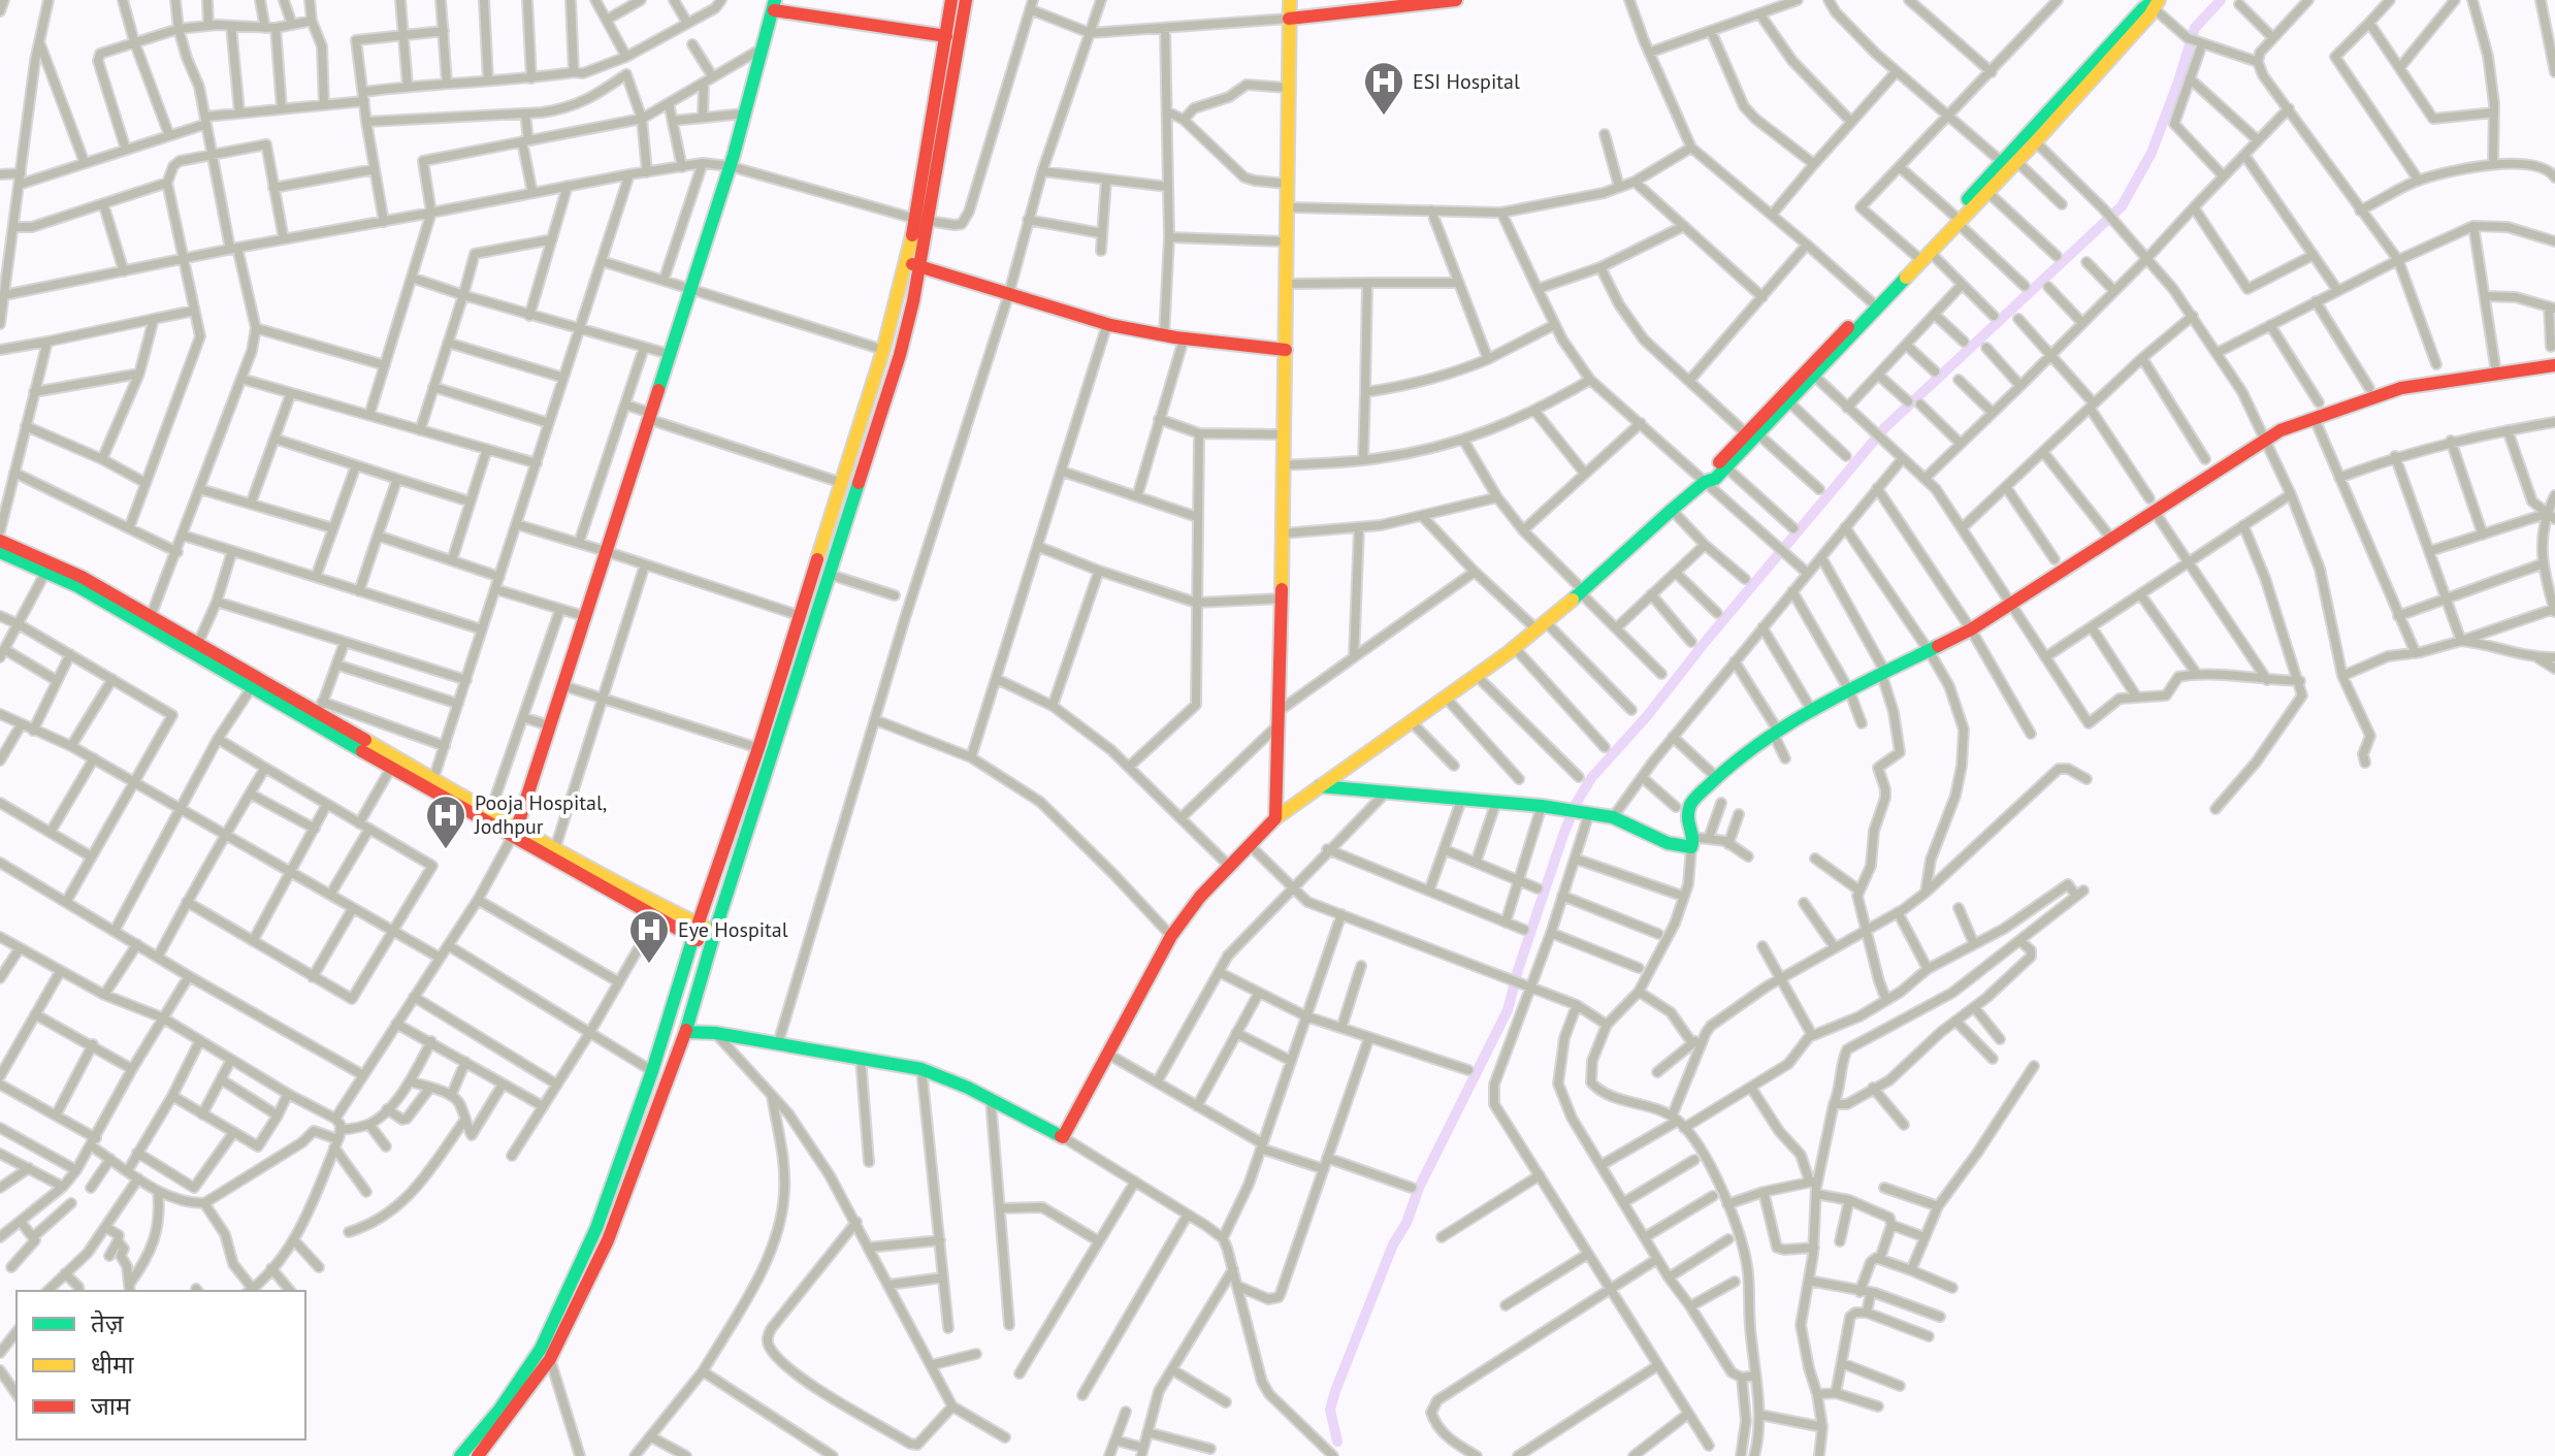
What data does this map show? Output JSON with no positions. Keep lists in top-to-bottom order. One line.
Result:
{"places":{"hospital":["ESI Hospital","Pooja Hospital, Jodhpur","Eye Hospital"]},"legend":["तेज़","धीमा","जाम"]}
